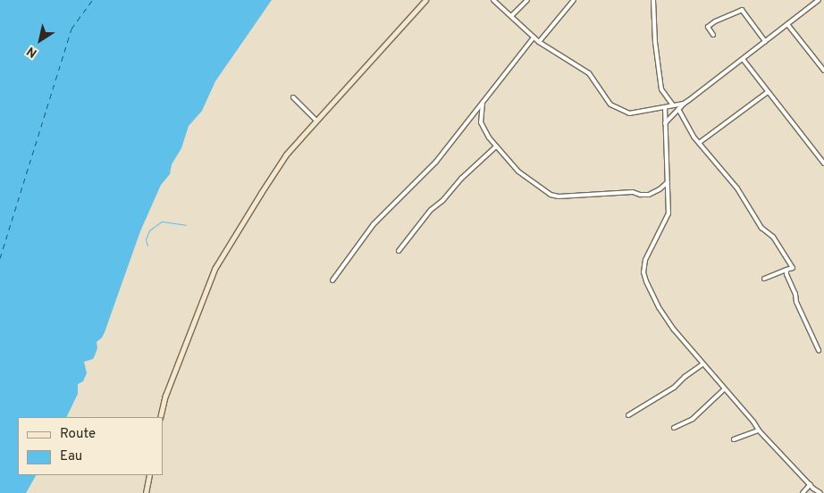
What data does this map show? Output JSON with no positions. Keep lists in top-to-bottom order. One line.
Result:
{"legend":["Route","Eau"],"north":"bottom left"}
